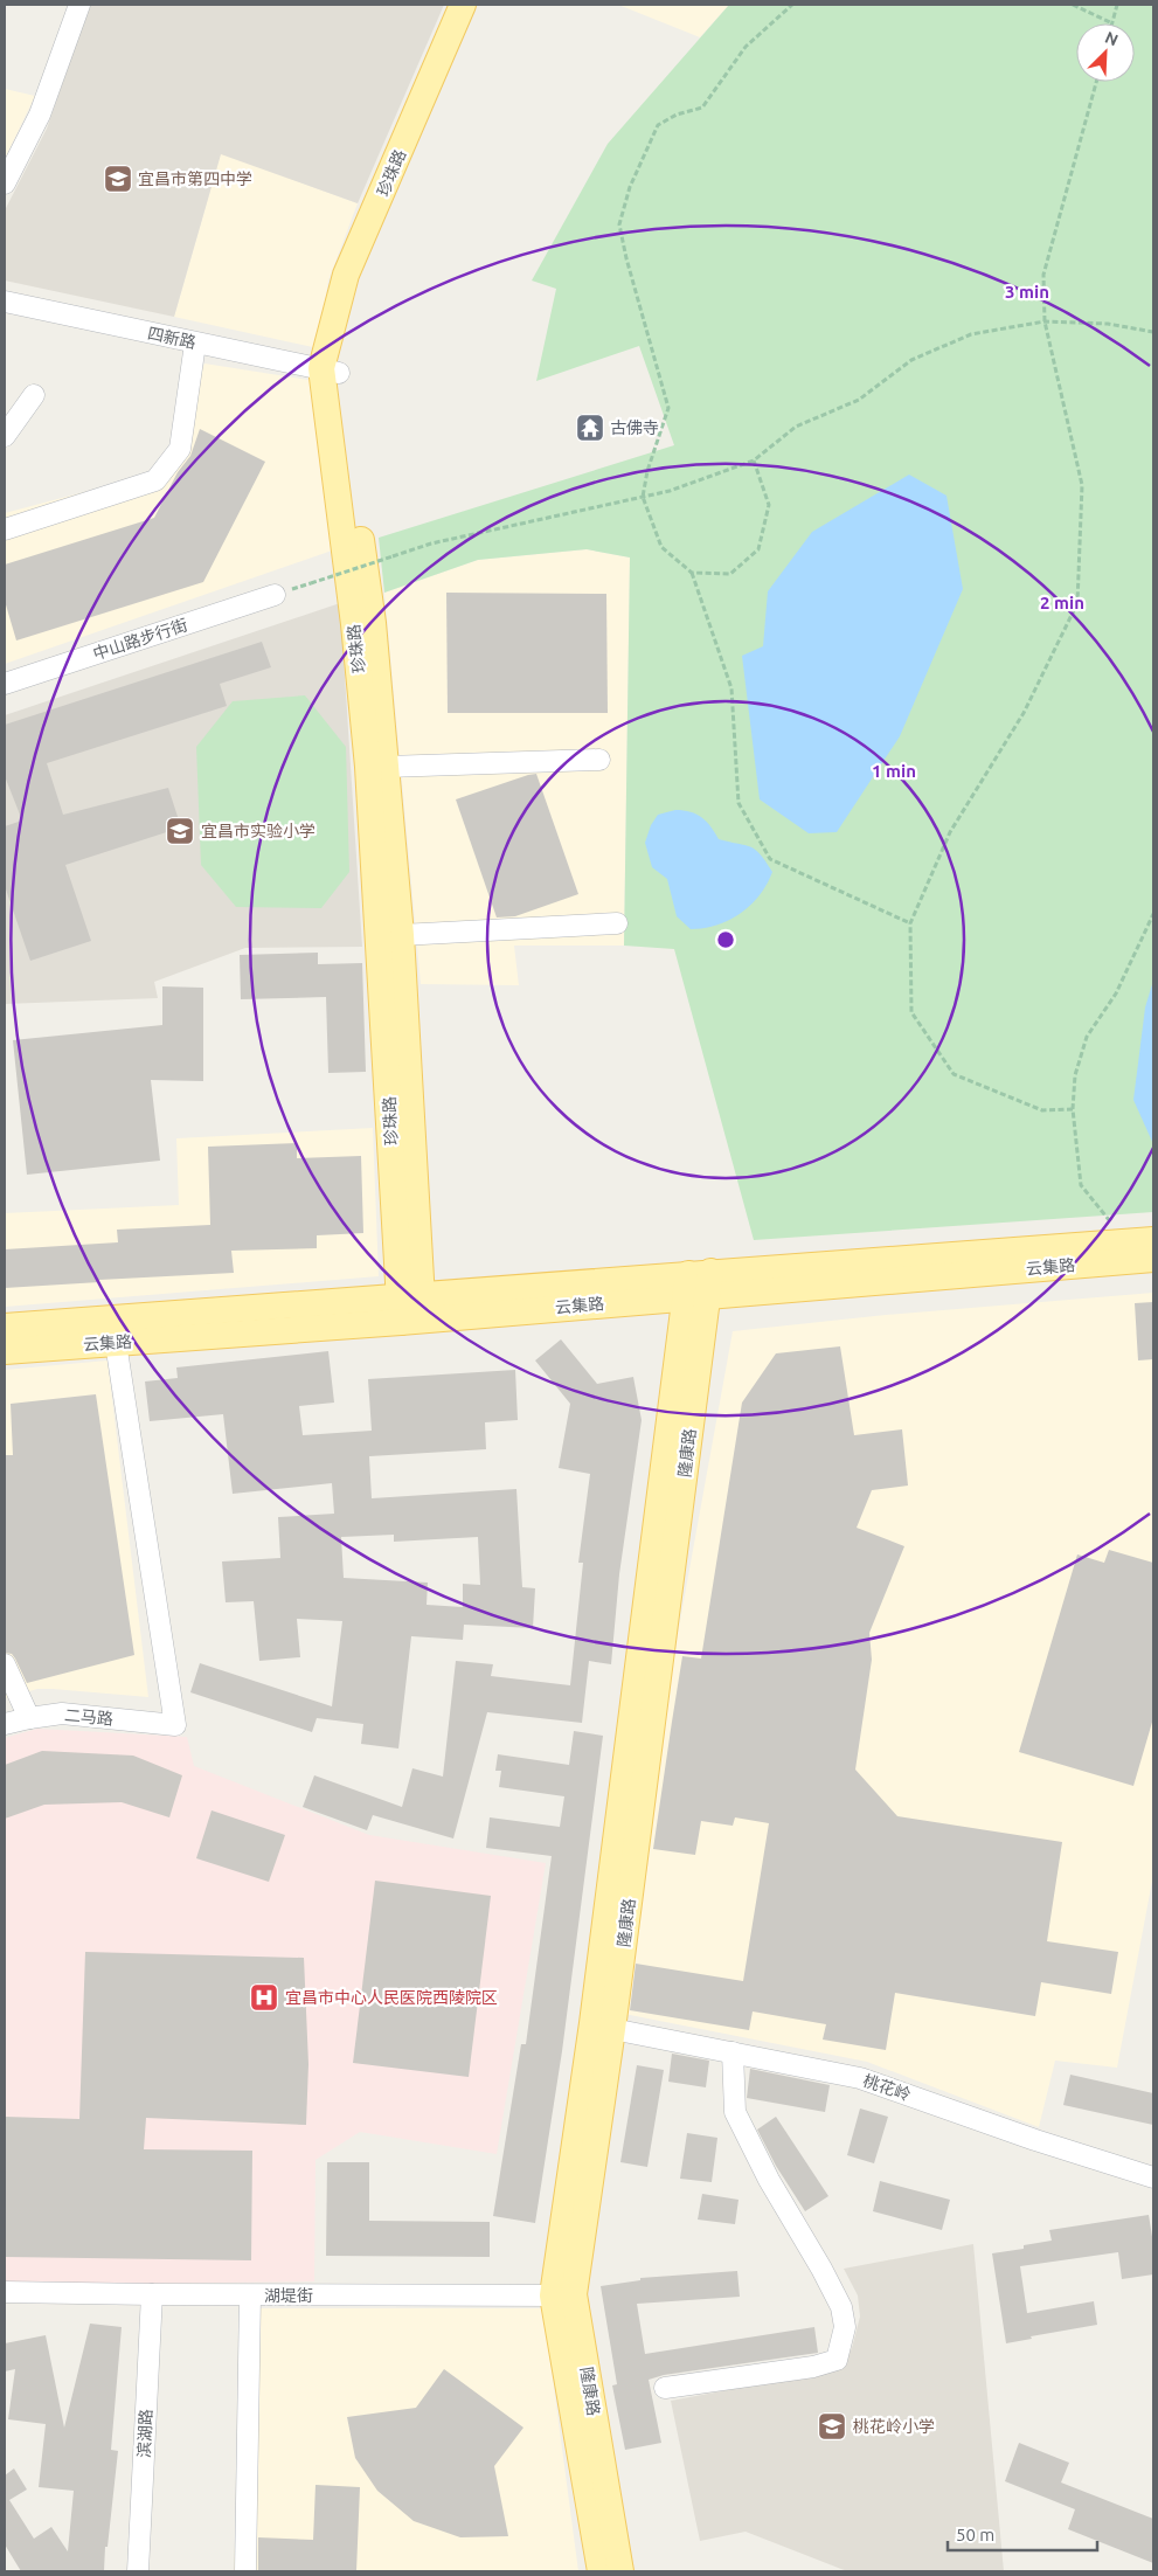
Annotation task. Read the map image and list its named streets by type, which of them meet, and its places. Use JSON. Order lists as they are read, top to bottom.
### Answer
{
  "streets": {
    "main road": ["珍珠路", "云集路", "隆康路"],
    "street": [
      "四新路",
      "中山路步行街",
      "二马路",
      "桃花岭",
      "湖堤街",
      "滨湖路"
    ]
  },
  "crossings": [
    ["珍珠路", "四新路"],
    ["珍珠路", "云集路"],
    ["云集路", "隆康路"],
    ["云集路", "二马路"],
    ["隆康路", "桃花岭"],
    ["隆康路", "湖堤街"],
    ["湖堤街", "滨湖路"]
  ],
  "places": {
    "school or university": ["宜昌市第四中学", "宜昌市实验小学", "桃花岭小学"],
    "temple": ["古佛寺"],
    "hospital": ["宜昌市中心人民医院西陵院区"]
  },
  "scale_bar": "50 m",
  "north": "top right",
  "rings": ["3 min", "2 min", "1 min"]
}
